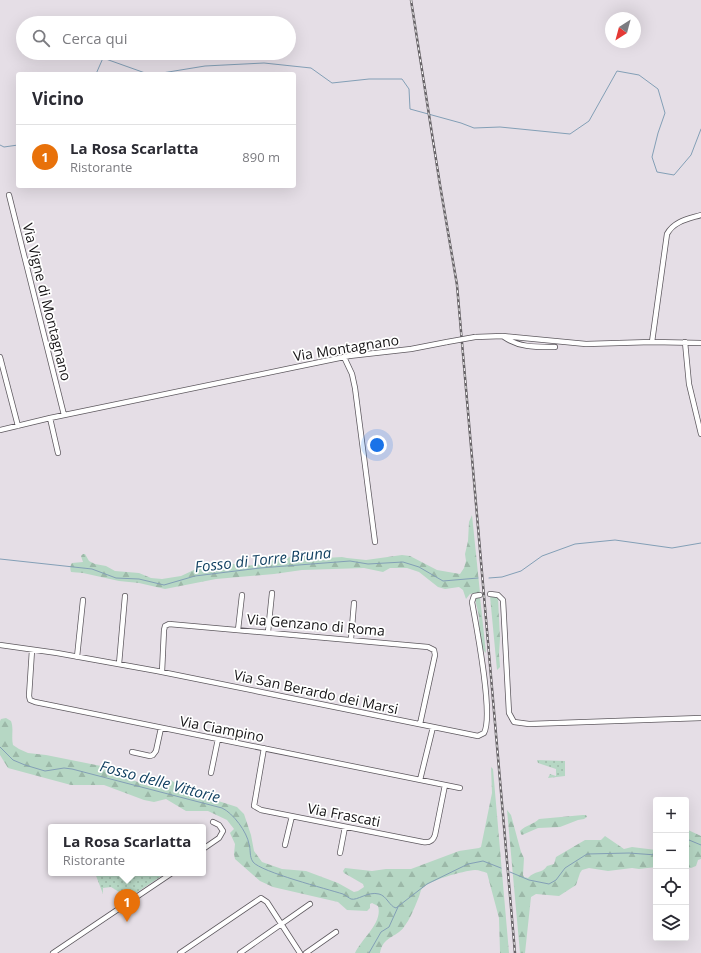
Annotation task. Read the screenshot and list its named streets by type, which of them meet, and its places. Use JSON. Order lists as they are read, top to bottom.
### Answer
{
  "streets": {
    "street": [
      "Via Vigne di Montagnano",
      "Via Montagnano",
      "Via Genzano di Roma",
      "Via San Berardo dei Marsi",
      "Via Ciampino",
      "Via Frascati"
    ]
  },
  "crossings": [
    ["Via Vigne di Montagnano", "Via Montagnano"],
    ["Via Genzano di Roma", "Via San Berardo dei Marsi"],
    ["Via San Berardo dei Marsi", "Via Ciampino"],
    ["Via Ciampino", "Via Frascati"]
  ],
  "water": ["Fosso di Torre Bruna", "Fosso delle Vittorie"],
  "north": "bottom left",
  "page": {
    "search": "Cerca qui",
    "heading": "Vicino",
    "list": [
      {
        "mark": "1",
        "name": "La Rosa Scarlatta",
        "note": "Ristorante",
        "value": "890 m"
      }
    ],
    "map_buttons": ["+", "−"],
    "popup": ["La Rosa Scarlatta", "Ristorante"],
    "pins": "1"
  }
}
